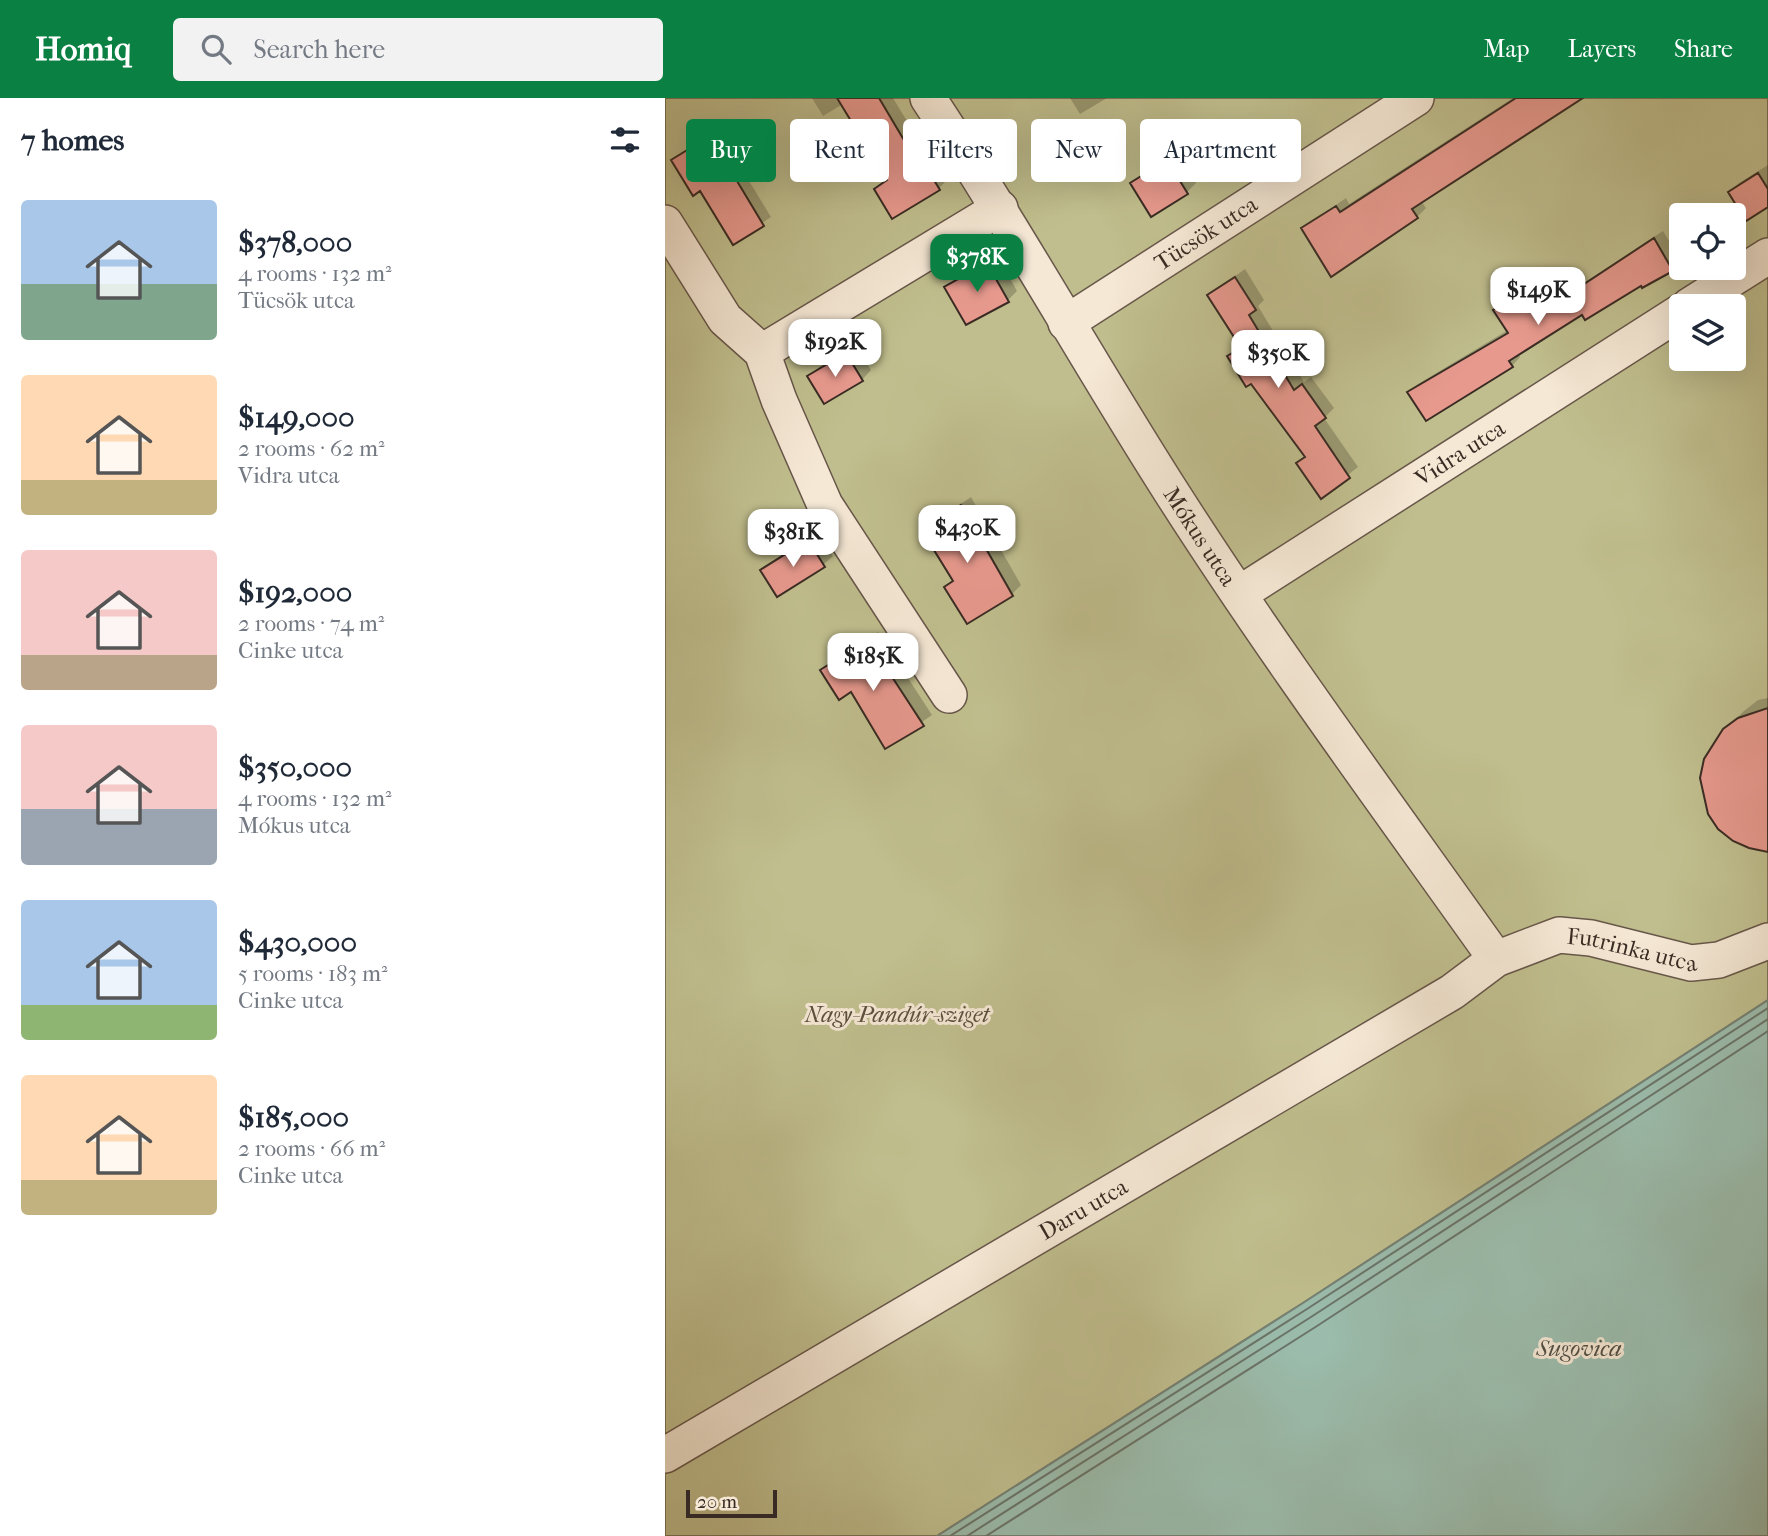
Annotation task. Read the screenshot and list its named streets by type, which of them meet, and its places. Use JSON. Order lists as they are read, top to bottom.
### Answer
{
  "streets": {
    "street": [
      "Tücsök utca",
      "Vidra utca",
      "Mókus utca",
      "Futrinka utca",
      "Daru utca"
    ]
  },
  "crossings": [
    ["Tücsök utca", "Mókus utca"],
    ["Vidra utca", "Mókus utca"],
    ["Mókus utca", "Futrinka utca"],
    ["Mókus utca", "Daru utca"],
    ["Futrinka utca", "Daru utca"]
  ],
  "water": ["Sugovica"],
  "parks": ["Nagy-Pandúr-sziget"],
  "scale_bar": "20 m",
  "page": {
    "header": "Homiq",
    "search": "Search here",
    "nav": ["Map", "Layers", "Share"],
    "heading": "7 homes",
    "chip": [
      "Buy",
      "Rent",
      "Filters",
      "New",
      "Apartment"
    ],
    "list": [
      {
        "name": "$378,000",
        "note": "4 rooms · 132 m² · Tücsök utca"
      },
      {
        "name": "$149,000",
        "note": "2 rooms · 62 m² · Vidra utca"
      },
      {
        "name": "$192,000",
        "note": "2 rooms · 74 m² · Cinke utca"
      },
      {
        "name": "$350,000",
        "note": "4 rooms · 132 m² · Mókus utca"
      },
      {
        "name": "$430,000",
        "note": "5 rooms · 183 m² · Cinke utca"
      },
      {
        "name": "$185,000",
        "note": "2 rooms · 66 m² · Cinke utca"
      }
    ],
    "price": [
      "$378K",
      "$149K",
      "$192K",
      "$350K",
      "$430K",
      "$381K",
      "$185K"
    ],
    "scale": "20 m"
  }
}
